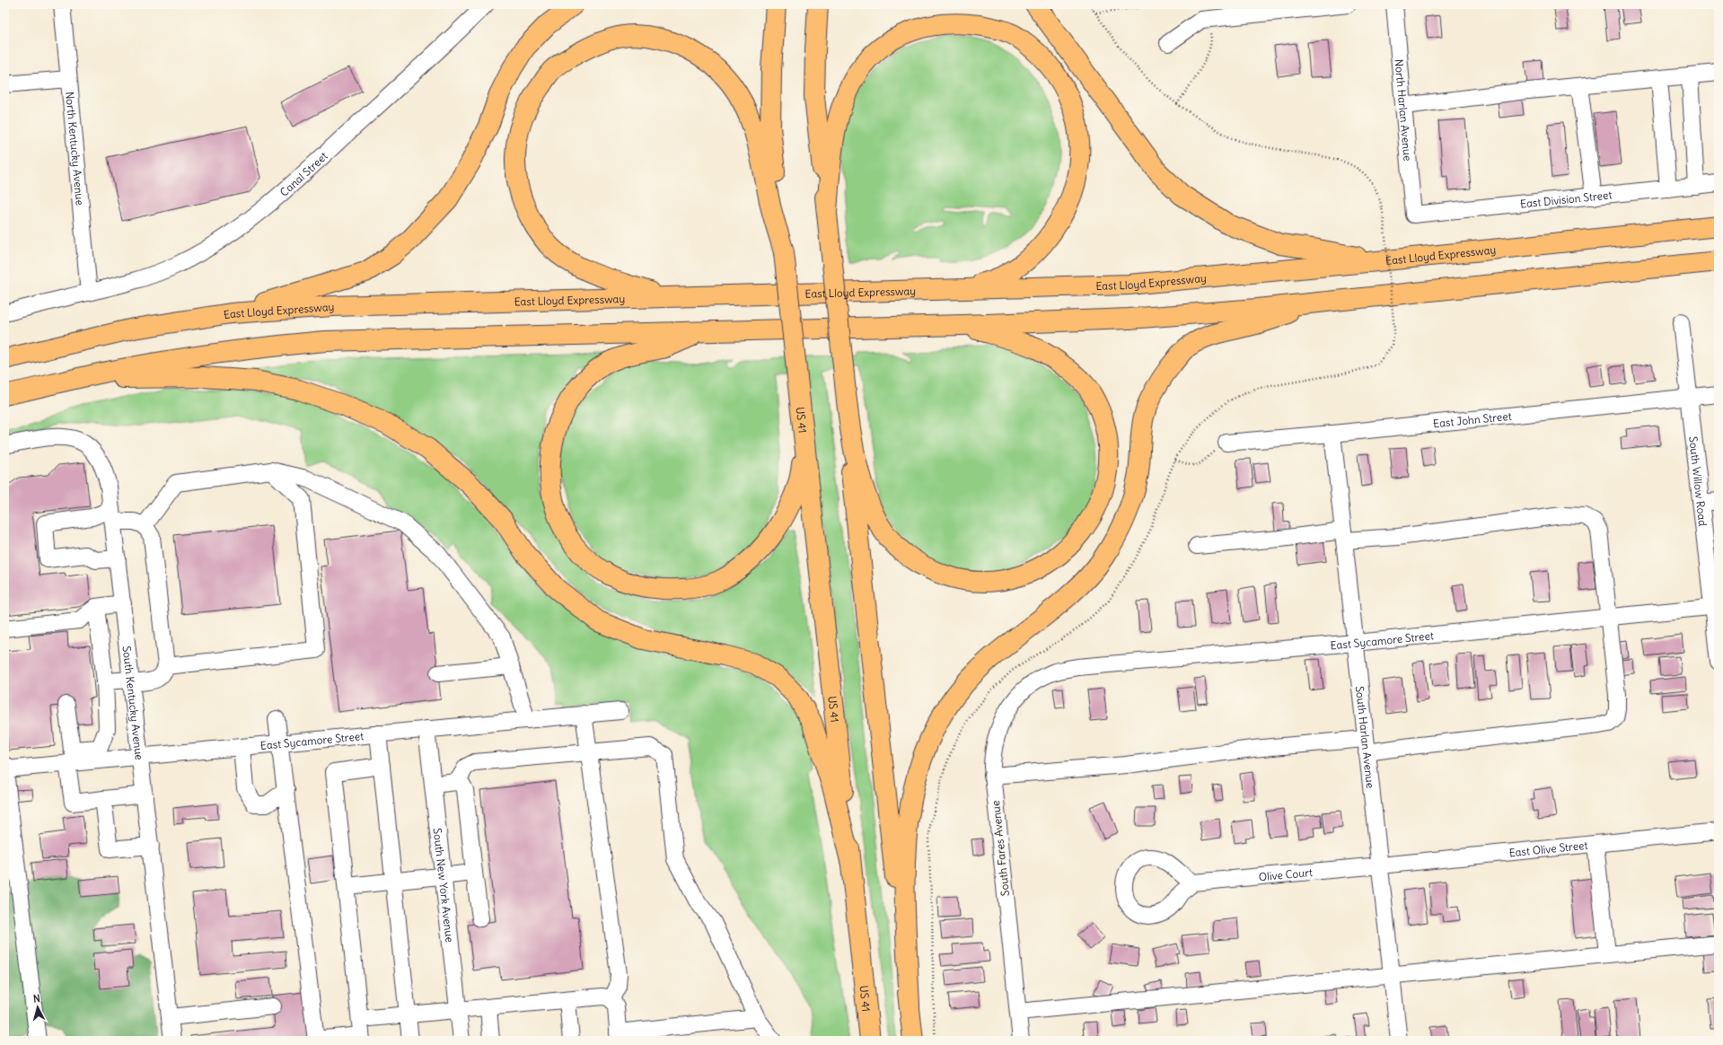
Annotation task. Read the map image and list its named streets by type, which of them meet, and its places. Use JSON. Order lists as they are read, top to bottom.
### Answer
{
  "streets": {
    "highway": ["East Lloyd Expressway", "US 41"],
    "street": [
      "North Harlan Avenue",
      "North Kentucky Avenue",
      "Canal Street",
      "East Division Street",
      "East John Street",
      "South Willow Road",
      "East Sycamore Street",
      "South Kentucky Avenue",
      "South Harlan Avenue",
      "South Fares Avenue",
      "East Olive Street",
      "Olive Court",
      "South New York Avenue"
    ]
  },
  "crossings": [
    ["North Harlan Avenue", "East Division Street"],
    ["North Kentucky Avenue", "Canal Street"],
    ["East John Street", "South Willow Road"],
    ["East John Street", "South Harlan Avenue"],
    ["South Willow Road", "East Sycamore Street"],
    ["East Sycamore Street", "South Kentucky Avenue"],
    ["East Sycamore Street", "South Harlan Avenue"],
    ["East Sycamore Street", "South Fares Avenue"],
    ["East Sycamore Street", "South New York Avenue"],
    ["South Harlan Avenue", "East Olive Street"],
    ["South Harlan Avenue", "Olive Court"],
    ["East Olive Street", "Olive Court"]
  ],
  "north": "top"
}
